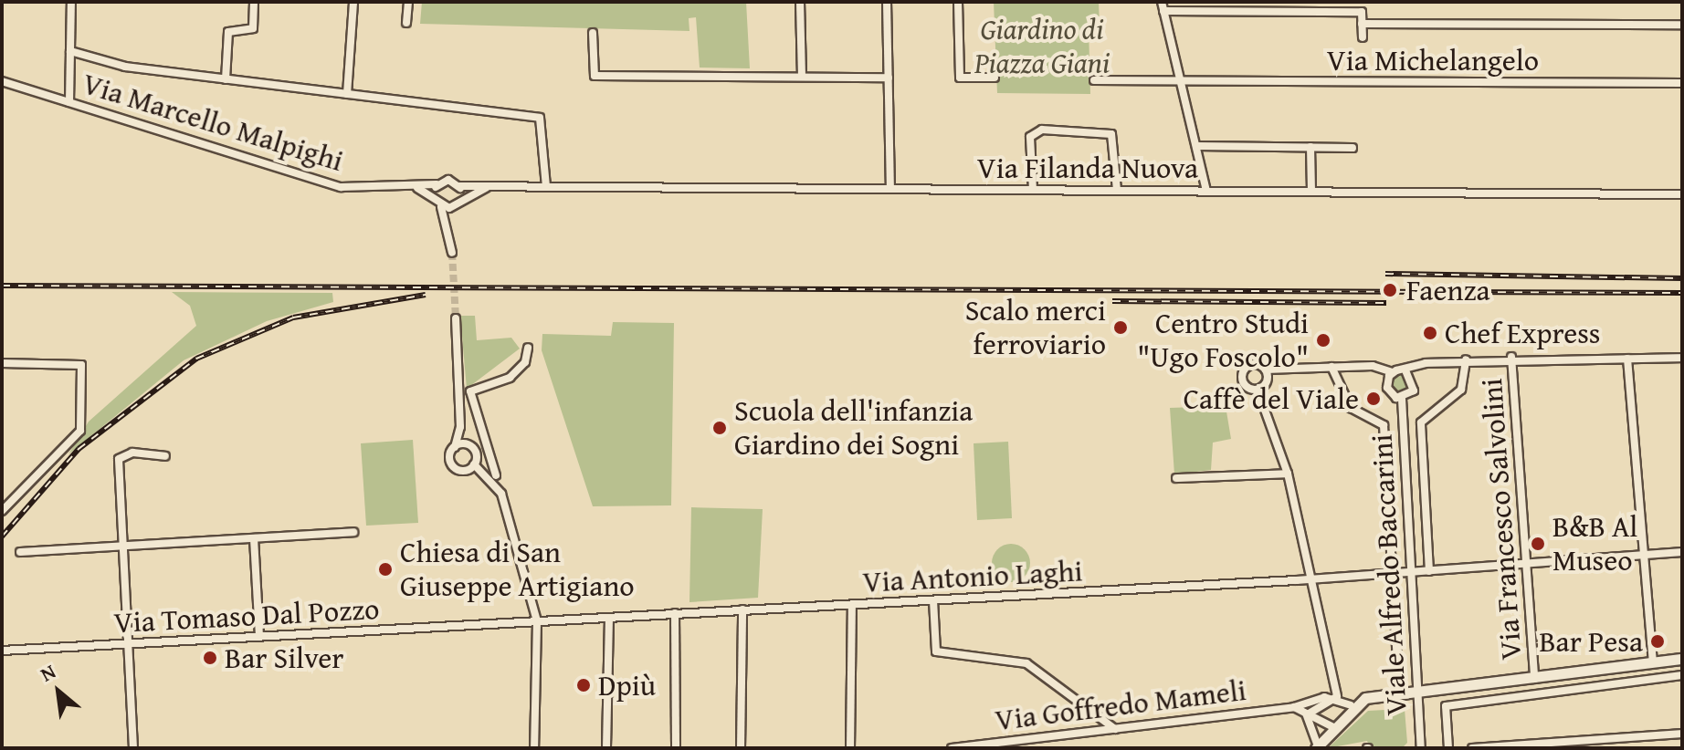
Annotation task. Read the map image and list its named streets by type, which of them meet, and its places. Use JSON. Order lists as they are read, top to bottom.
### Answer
{
  "streets": {
    "street": [
      "Via Michelangelo",
      "Via Marcello Malpighi",
      "Via Filanda Nuova",
      "Via Francesco Salvolini",
      "Viale Alfredo Baccarini",
      "Via Antonio Laghi",
      "Via Tomaso Dal Pozzo",
      "Via Goffredo Mameli"
    ]
  },
  "crossings": [
    ["Via Marcello Malpighi", "Via Filanda Nuova"],
    ["Via Francesco Salvolini", "Via Antonio Laghi"],
    ["Viale Alfredo Baccarini", "Via Antonio Laghi"],
    ["Via Antonio Laghi", "Via Tomaso Dal Pozzo"]
  ],
  "parks": ["Giardino di Piazza Giani"],
  "places": [
    "Faenza",
    "Scalo merci ferroviario",
    "Chef Express",
    "Centro Studi \"Ugo Foscolo\"",
    "Caffè del Viale",
    "Scuola dell'infanzia Giardino dei Sogni",
    "B&B Al Museo",
    "Chiesa di San Giuseppe Artigiano",
    "Bar Pesa",
    "Bar Silver",
    "Dpiù"
  ],
  "north": "top left"
}
